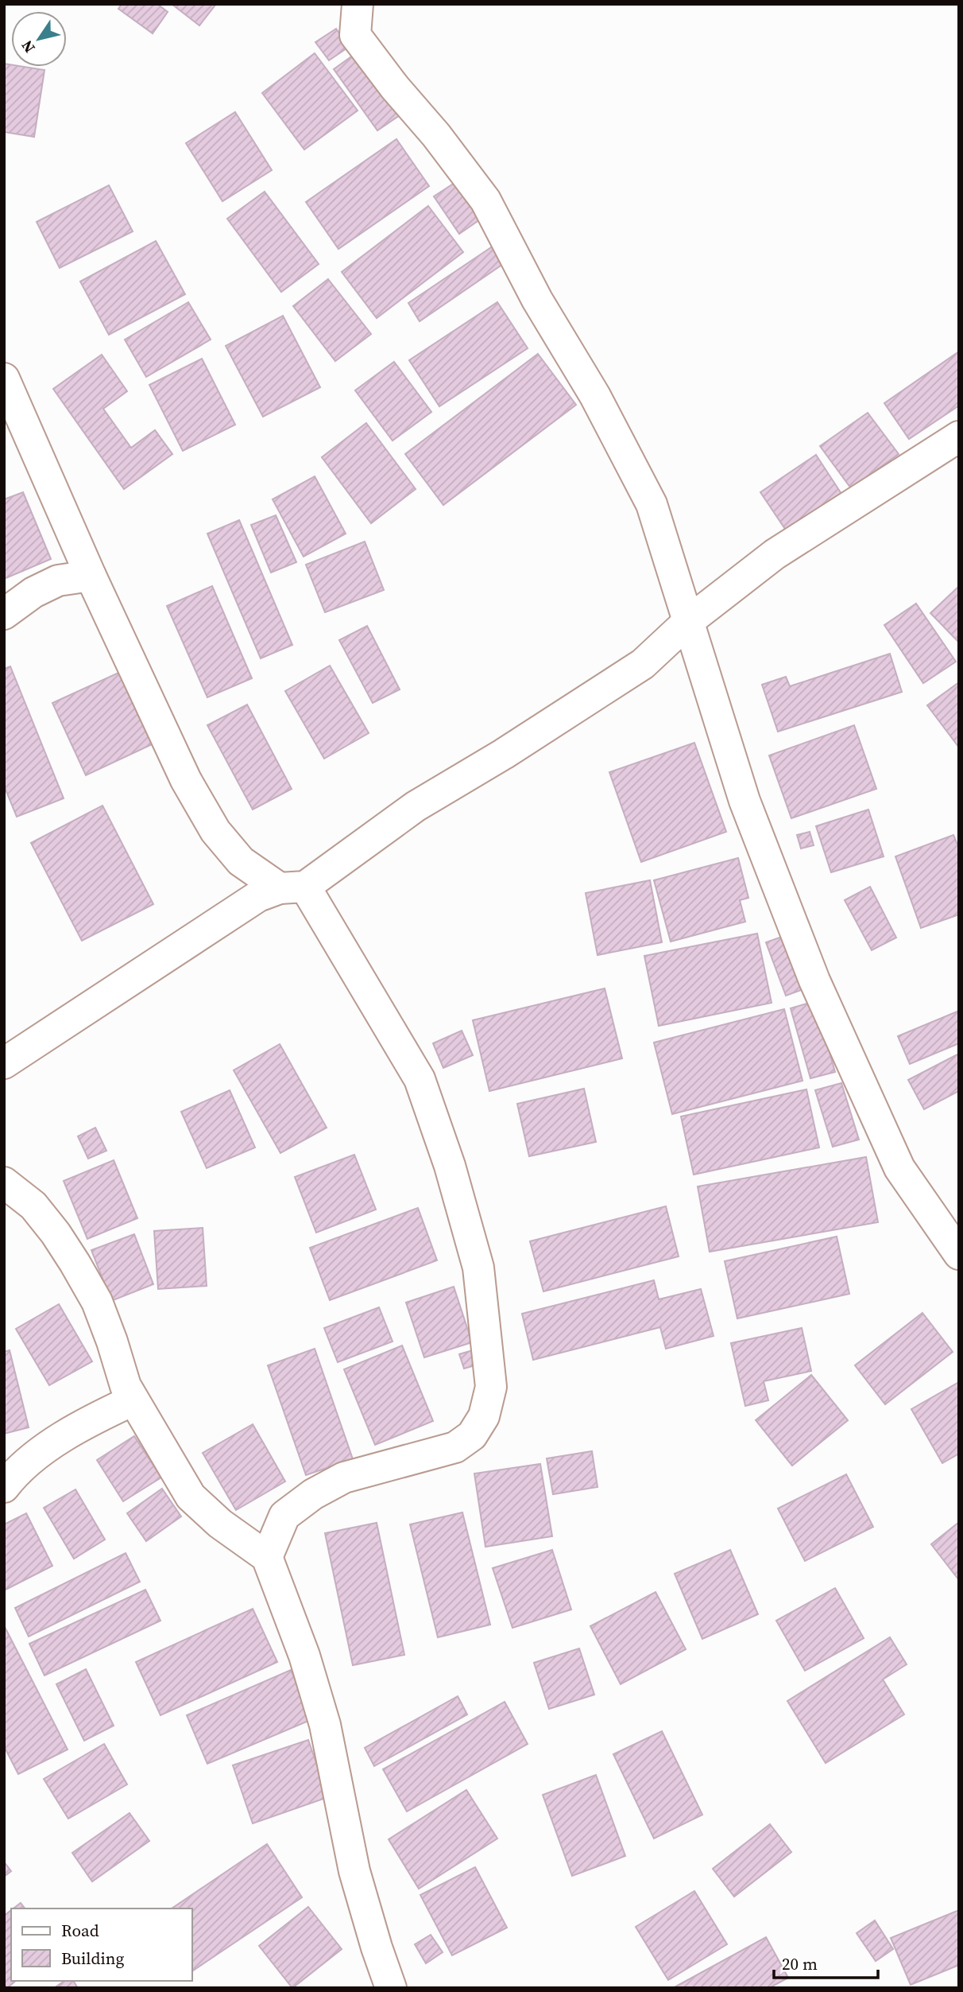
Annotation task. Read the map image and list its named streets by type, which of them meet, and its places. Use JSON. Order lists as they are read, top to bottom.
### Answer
{
  "legend": ["Road", "Building"],
  "scale_bar": "20 m",
  "north": "bottom left"
}
